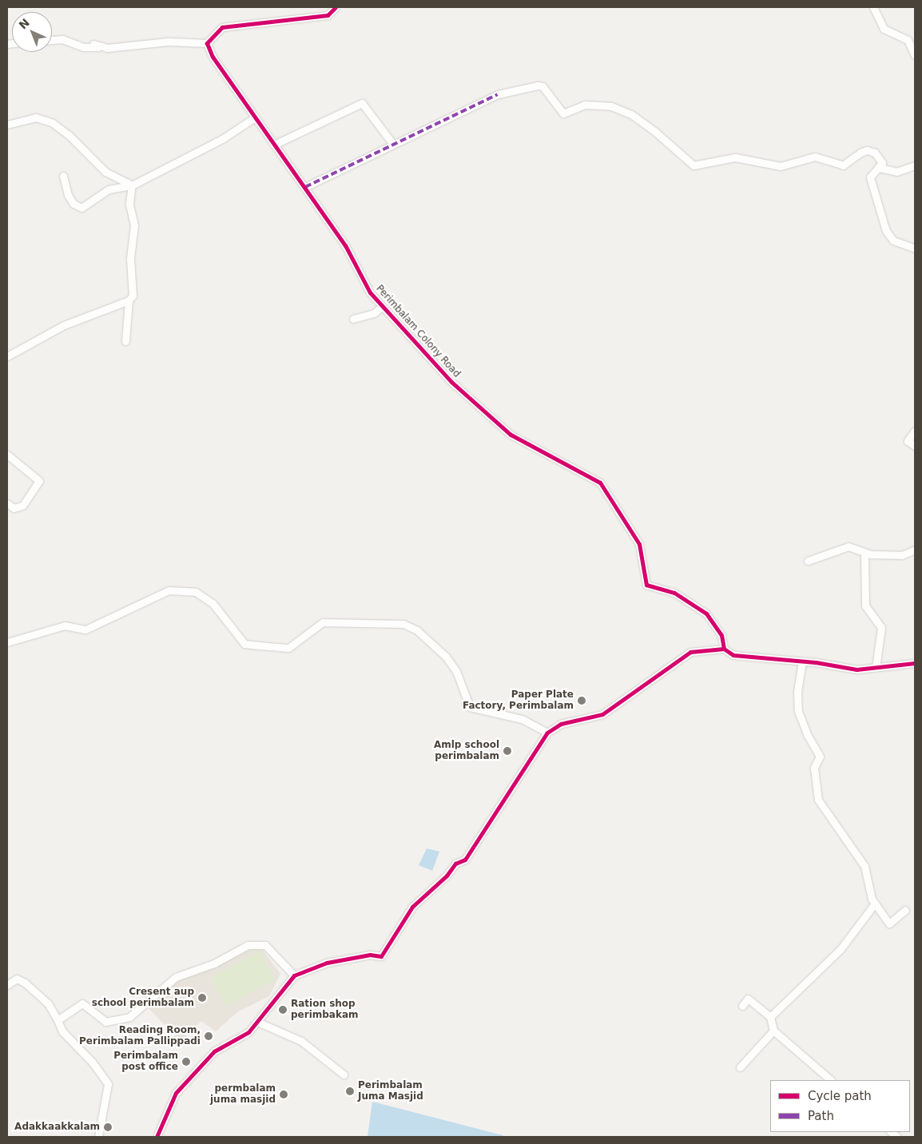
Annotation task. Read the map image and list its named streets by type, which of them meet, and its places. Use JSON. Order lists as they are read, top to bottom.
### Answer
{
  "streets": {
    "street": ["Perimbalam Colony Road"]
  },
  "places": [
    "Paper Plate Factory, Perimbalam",
    "Amlp school perimbalam",
    "Cresent aup school perimbalam",
    "Ration shop perimbakam",
    "Reading Room, Perimbalam Pallippadi",
    "Perimbalam post office",
    "Perimbalam Juma Masjid",
    "permbalam juma masjid",
    "Adakkaakkalam"
  ],
  "legend": ["Cycle path", "Path"],
  "north": "top left"
}
